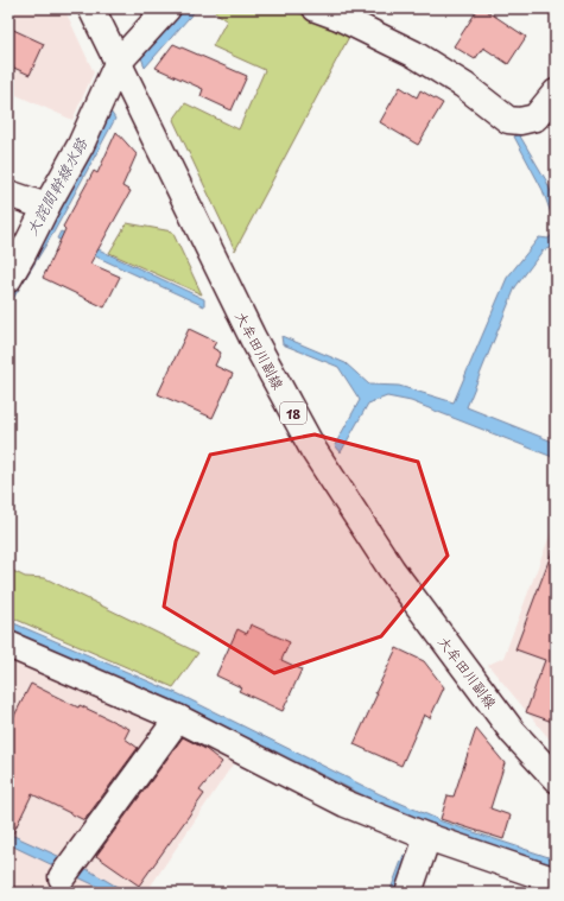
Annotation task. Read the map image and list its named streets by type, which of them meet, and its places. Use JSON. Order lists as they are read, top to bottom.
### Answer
{
  "streets": {
    "street": ["大牟田川副線", "18"]
  },
  "water": ["大詫間幹線水路"]
}
